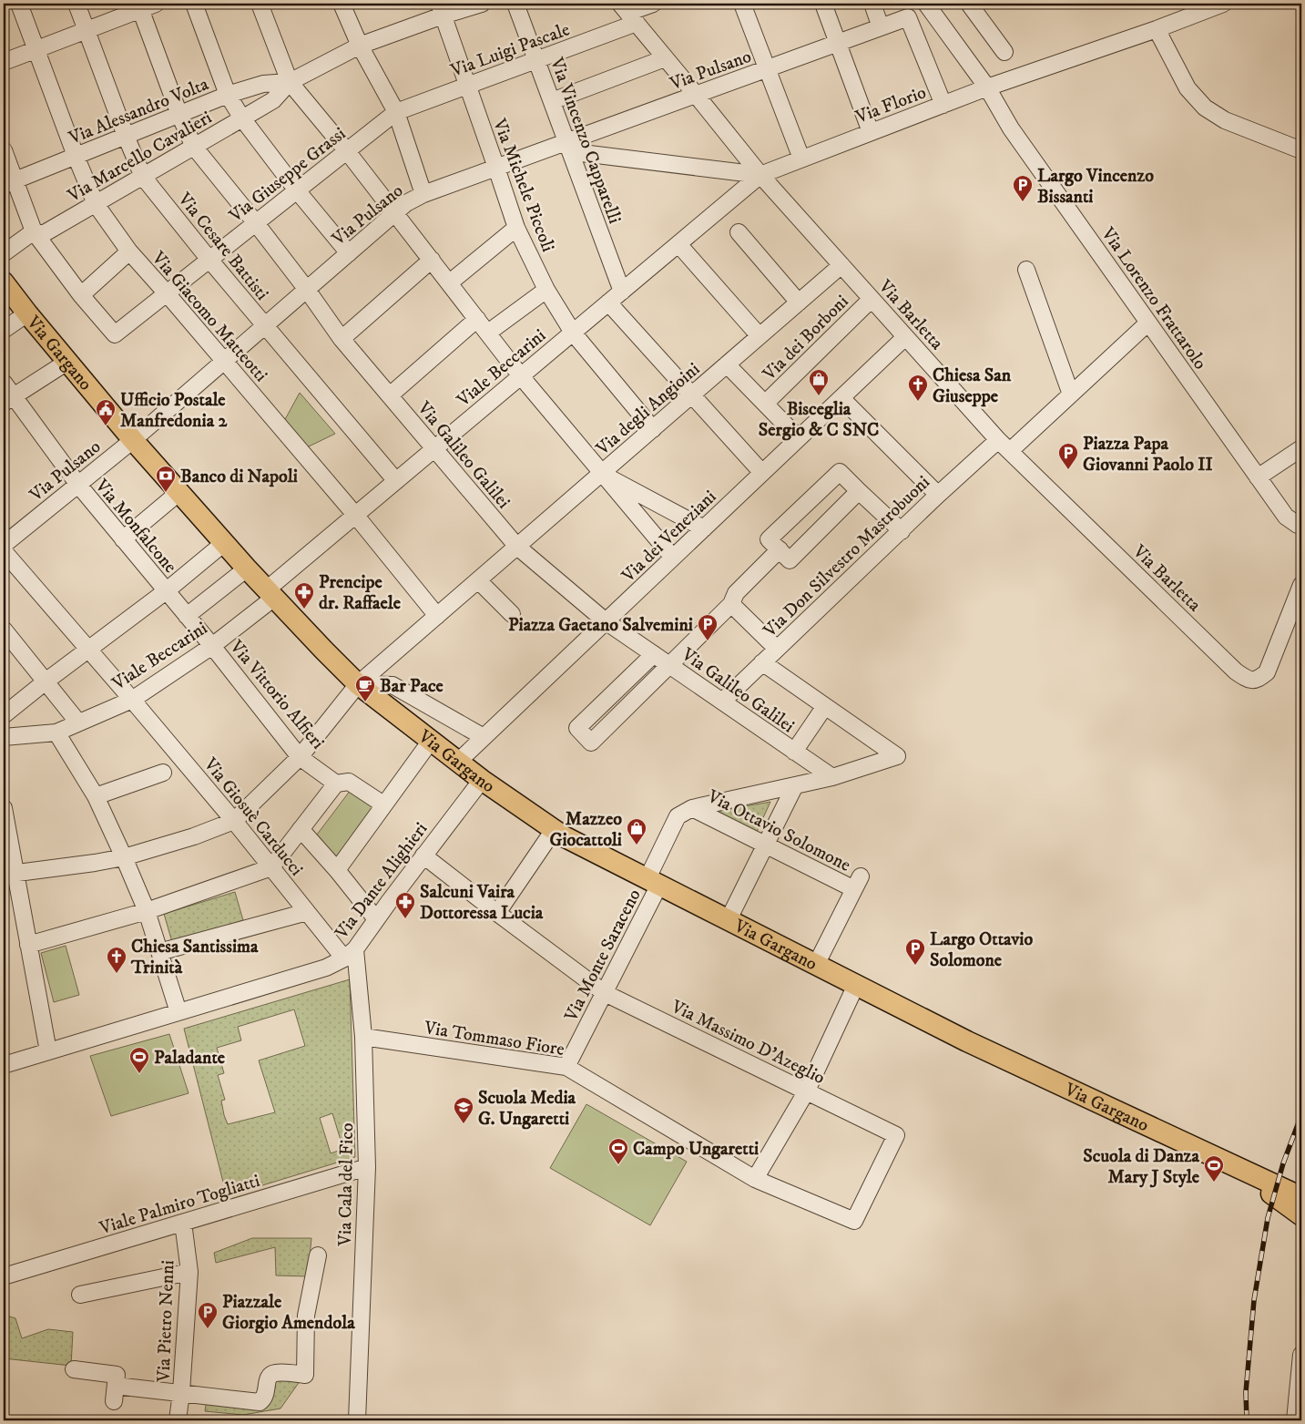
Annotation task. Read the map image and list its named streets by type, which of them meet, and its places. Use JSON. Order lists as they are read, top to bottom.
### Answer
{
  "streets": {
    "main road": ["Via Gargano"],
    "street": [
      "Via Luigi Pascale",
      "Via Pulsano",
      "Via Florio",
      "Via Alessandro Volta",
      "Via Vincenzo Capparelli",
      "Via Marcello Cavalieri",
      "Via Giuseppe Grassi",
      "Via Michele Piccoli",
      "Via Cesare Battisti",
      "Via Lorenzo Frattarolo",
      "Via Barletta",
      "Via Giacomo Matteotti",
      "Via dei Borboni",
      "Viale Beccarini",
      "Via degli Angioini",
      "Via Galileo Galilei",
      "Via Monfalcone",
      "Via dei Veneziani",
      "Via Don Silvestro Mastrobuoni",
      "Via Vittorio Alfieri",
      "Via Giosuè Carducci",
      "Via Ottavio Solomone",
      "Via Dante Alighieri",
      "Via Monte Saraceno",
      "Via Tommaso Fiore",
      "Via Massimo D'Azeglio",
      "Via Cala del Fico",
      "Viale Palmiro Togliatti",
      "Via Pietro Nenni"
    ]
  },
  "crossings": [
    ["Via Luigi Pascale", "Via Vincenzo Capparelli"],
    ["Via Luigi Pascale", "Via Giuseppe Grassi"],
    ["Via Luigi Pascale", "Via Michele Piccoli"],
    ["Via Luigi Pascale", "Via Barletta"],
    ["Via Pulsano", "Via Florio"],
    ["Via Pulsano", "Via Vincenzo Capparelli"],
    ["Via Pulsano", "Via Michele Piccoli"],
    ["Via Pulsano", "Via Cesare Battisti"],
    ["Via Pulsano", "Via Barletta"],
    ["Via Pulsano", "Via Giacomo Matteotti"],
    ["Via Pulsano", "Via Gargano"],
    ["Via Pulsano", "Via Galileo Galilei"],
    ["Via Pulsano", "Via Monfalcone"],
    ["Via Florio", "Via Vincenzo Capparelli"],
    ["Via Florio", "Via Lorenzo Frattarolo"],
    ["Via Florio", "Via Barletta"],
    ["Via Florio", "Viale Beccarini"],
    ["Via Alessandro Volta", "Via Marcello Cavalieri"],
    ["Via Alessandro Volta", "Via Cesare Battisti"],
    ["Via Alessandro Volta", "Via Giacomo Matteotti"],
    ["Via Alessandro Volta", "Via Galileo Galilei"],
    ["Via Vincenzo Capparelli", "Viale Beccarini"],
    ["Via Marcello Cavalieri", "Via Cesare Battisti"],
    ["Via Marcello Cavalieri", "Via Giacomo Matteotti"],
    ["Via Marcello Cavalieri", "Via Galileo Galilei"],
    ["Via Giuseppe Grassi", "Via Cesare Battisti"],
    ["Via Giuseppe Grassi", "Via Giacomo Matteotti"],
    ["Via Giuseppe Grassi", "Via Galileo Galilei"],
    ["Via Michele Piccoli", "Viale Beccarini"],
    ["Via Michele Piccoli", "Via degli Angioini"],
    ["Via Cesare Battisti", "Viale Beccarini"],
    ["Via Barletta", "Via dei Borboni"],
    ["Via Barletta", "Viale Beccarini"],
    ["Via Barletta", "Via degli Angioini"],
    ["Via Barletta", "Via dei Veneziani"],
    ["Via Barletta", "Via Don Silvestro Mastrobuoni"],
    ["Via Giacomo Matteotti", "Viale Beccarini"],
    ["Via Giacomo Matteotti", "Via degli Angioini"],
    ["Via Gargano", "Viale Beccarini"],
    ["Via Gargano", "Via degli Angioini"],
    ["Via Gargano", "Via dei Veneziani"],
    ["Via Gargano", "Via Ottavio Solomone"],
    ["Via Gargano", "Via Dante Alighieri"],
    ["Via Gargano", "Via Monte Saraceno"],
    ["Viale Beccarini", "Via Galileo Galilei"],
    ["Viale Beccarini", "Via Monfalcone"],
    ["Viale Beccarini", "Via Vittorio Alfieri"],
    ["Viale Beccarini", "Via Giosuè Carducci"],
    ["Via degli Angioini", "Via Galileo Galilei"],
    ["Via degli Angioini", "Via Vittorio Alfieri"],
    ["Via degli Angioini", "Via Giosuè Carducci"],
    ["Via Galileo Galilei", "Via dei Veneziani"],
    ["Via Galileo Galilei", "Via Don Silvestro Mastrobuoni"],
    ["Via Galileo Galilei", "Via Ottavio Solomone"],
    ["Via Monfalcone", "Via Vittorio Alfieri"],
    ["Via Giosuè Carducci", "Via Dante Alighieri"],
    ["Via Giosuè Carducci", "Via Cala del Fico"],
    ["Via Ottavio Solomone", "Via Monte Saraceno"],
    ["Via Dante Alighieri", "Via Massimo D'Azeglio"],
    ["Via Dante Alighieri", "Via Cala del Fico"],
    ["Via Monte Saraceno", "Via Tommaso Fiore"],
    ["Via Monte Saraceno", "Via Massimo D'Azeglio"],
    ["Via Tommaso Fiore", "Via Massimo D'Azeglio"],
    ["Via Tommaso Fiore", "Via Cala del Fico"],
    ["Via Cala del Fico", "Viale Palmiro Togliatti"],
    ["Viale Palmiro Togliatti", "Via Pietro Nenni"]
  ],
  "places": {
    "parking": [
      "Largo Vincenzo Bissanti",
      "Piazza Papa Giovanni Paolo II",
      "Piazza Gaetano Salvemini",
      "Largo Ottavio Solomone",
      "Piazzale Giorgio Amendola"
    ],
    "shop": ["Bisceglia Sergio & C SNC", "Mazzeo Giocattoli"],
    "church": ["Chiesa San Giuseppe", "Chiesa Santissima Trinità"],
    "public building": ["Ufficio Postale Manfredonia 2"],
    "bank": ["Banco di Napoli"],
    "pharmacy": ["Prencipe dr. Raffaele", "Salcuni Vaira Dottoressa Lucia"],
    "cafe": ["Bar Pace"],
    "sports": ["Paladante", "Campo Ungaretti", "Scuola di Danza Mary J Style"],
    "school or university": ["Scuola Media G. Ungaretti"]
  }
}
